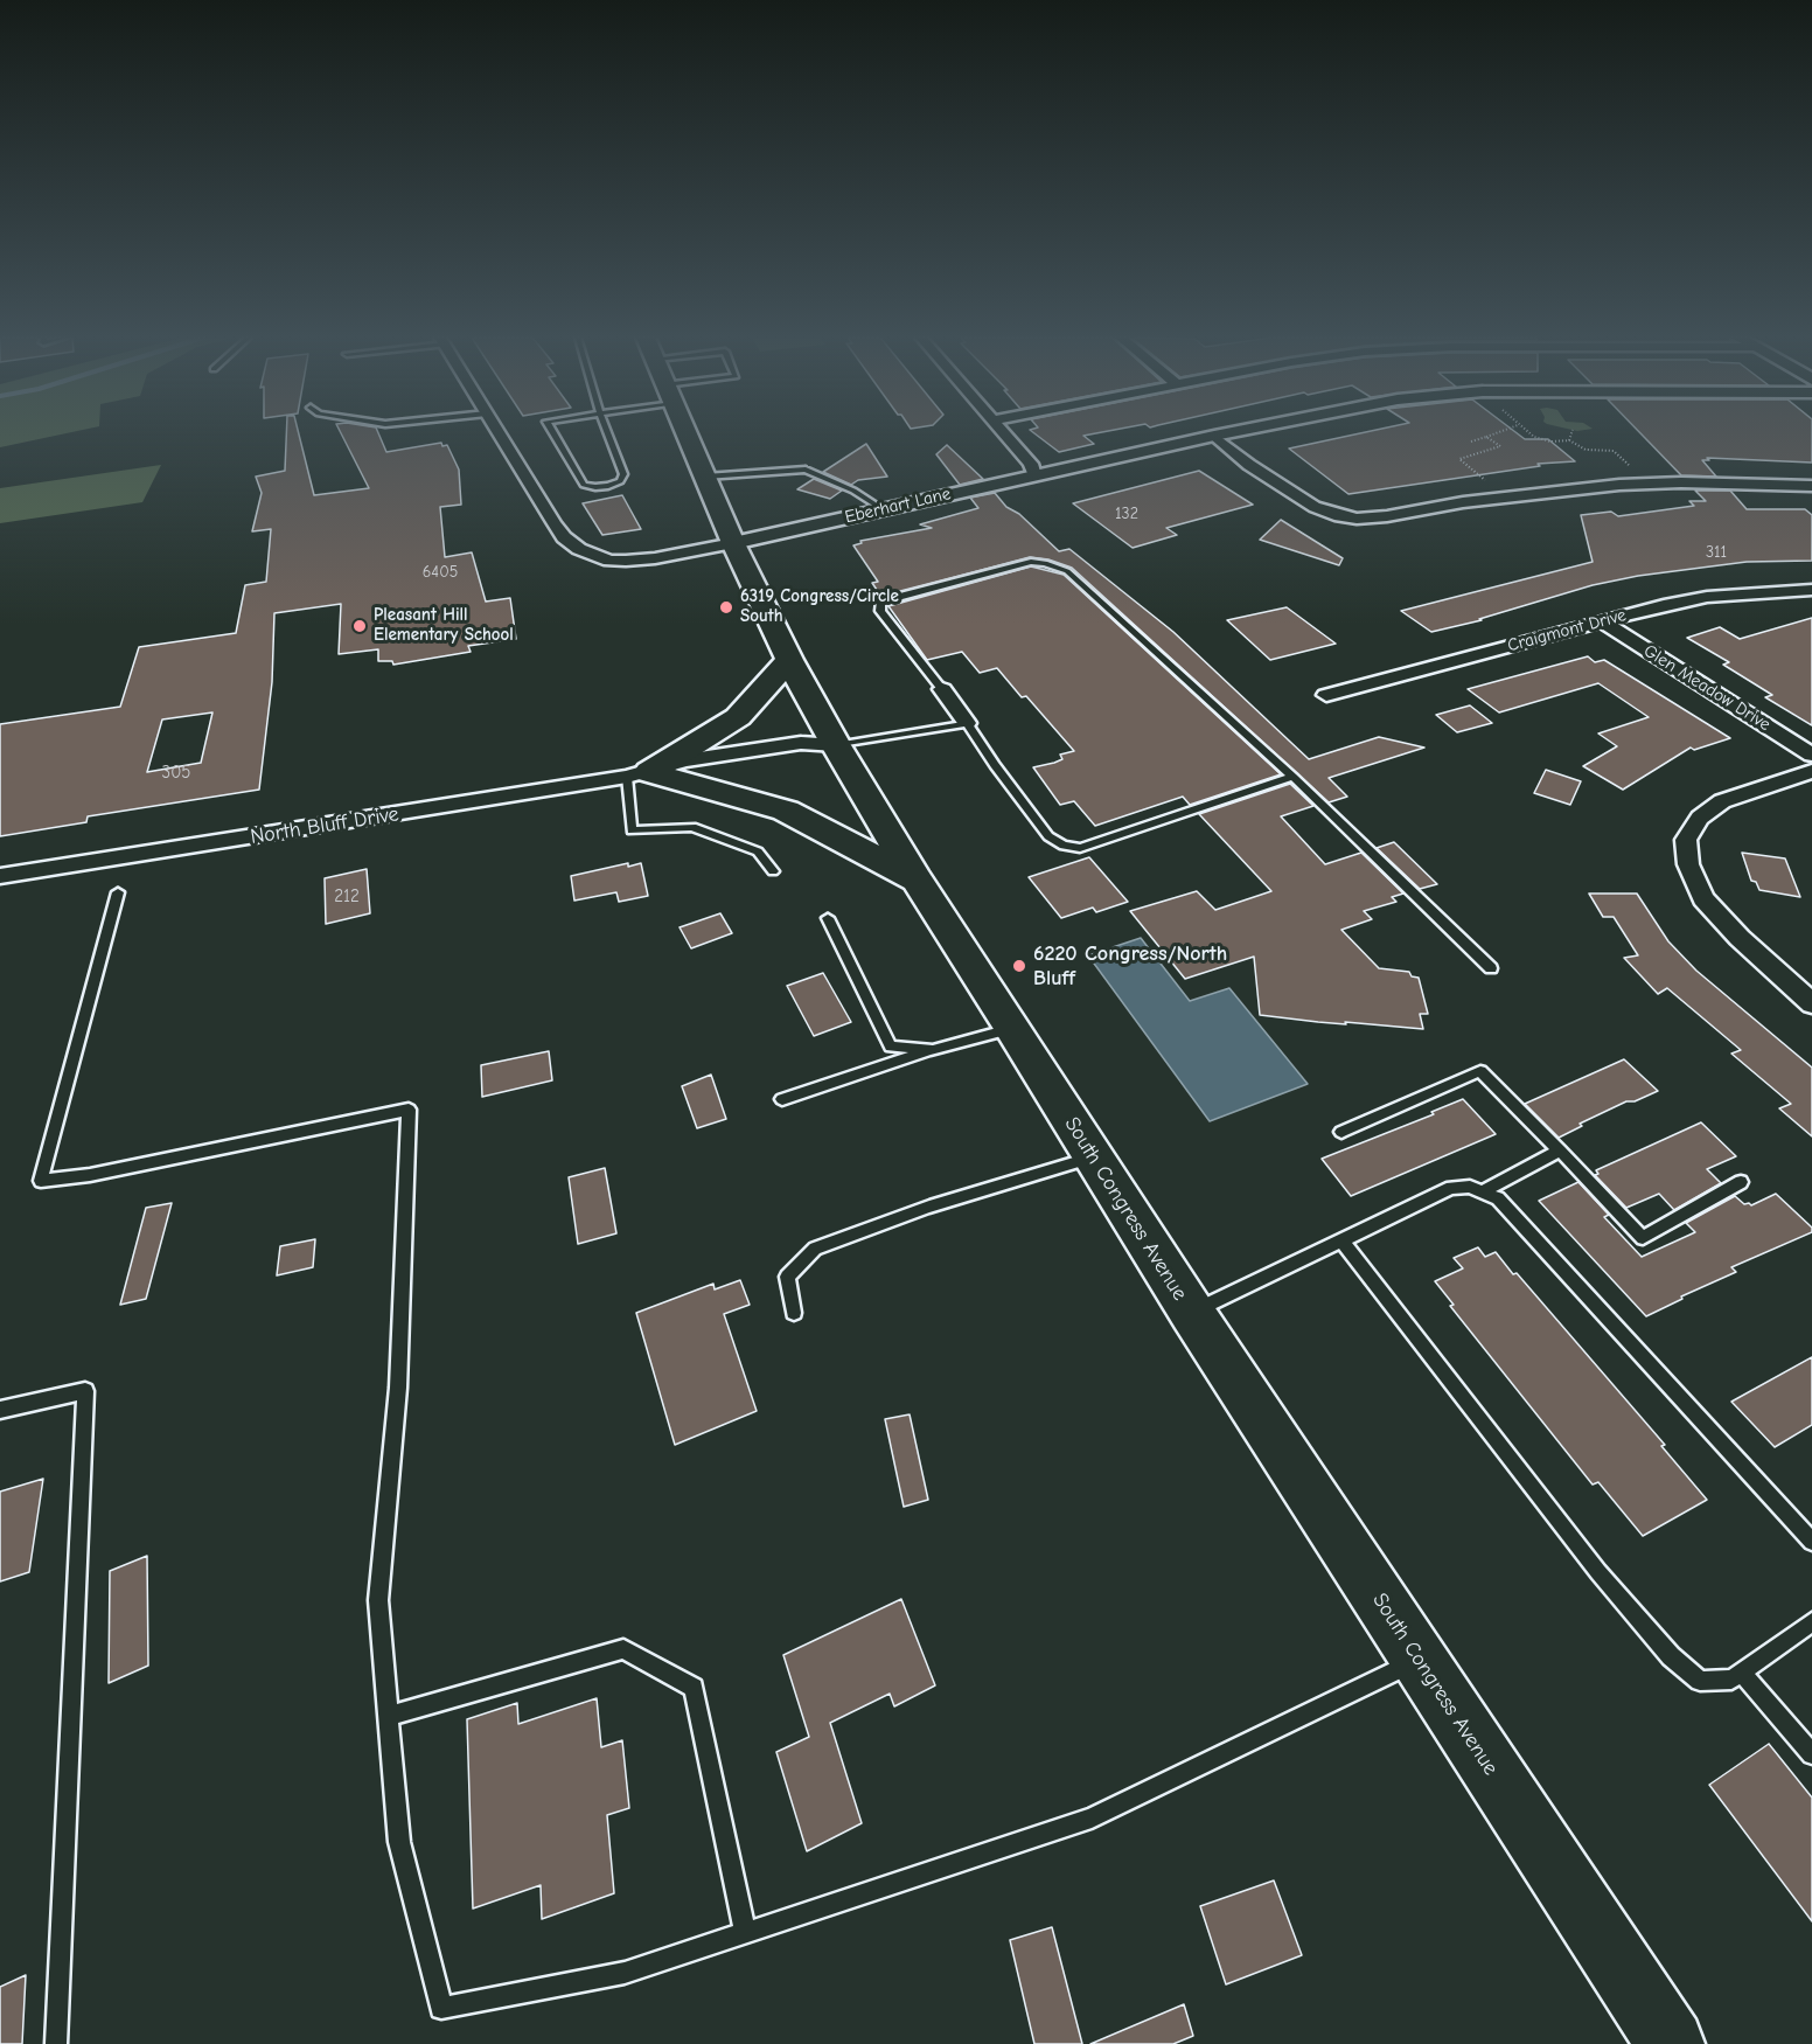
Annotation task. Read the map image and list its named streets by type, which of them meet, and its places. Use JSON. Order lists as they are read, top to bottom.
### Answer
{
  "streets": {
    "main road": ["South Congress Avenue"],
    "street": [
      "Eberhart Lane",
      "Craigmont Drive",
      "Glen Meadow Drive",
      "North Bluff Drive"
    ]
  },
  "crossings": [
    ["Eberhart Lane", "South Congress Avenue"],
    ["Craigmont Drive", "Glen Meadow Drive"],
    ["North Bluff Drive", "South Congress Avenue"]
  ],
  "places": ["6319 Congress/Circle South", "Pleasant Hill Elementary School", "6220 Congress/North Bluff"],
  "house_numbers": [
    "132",
    "311",
    "6405",
    "305",
    "212"
  ]
}
